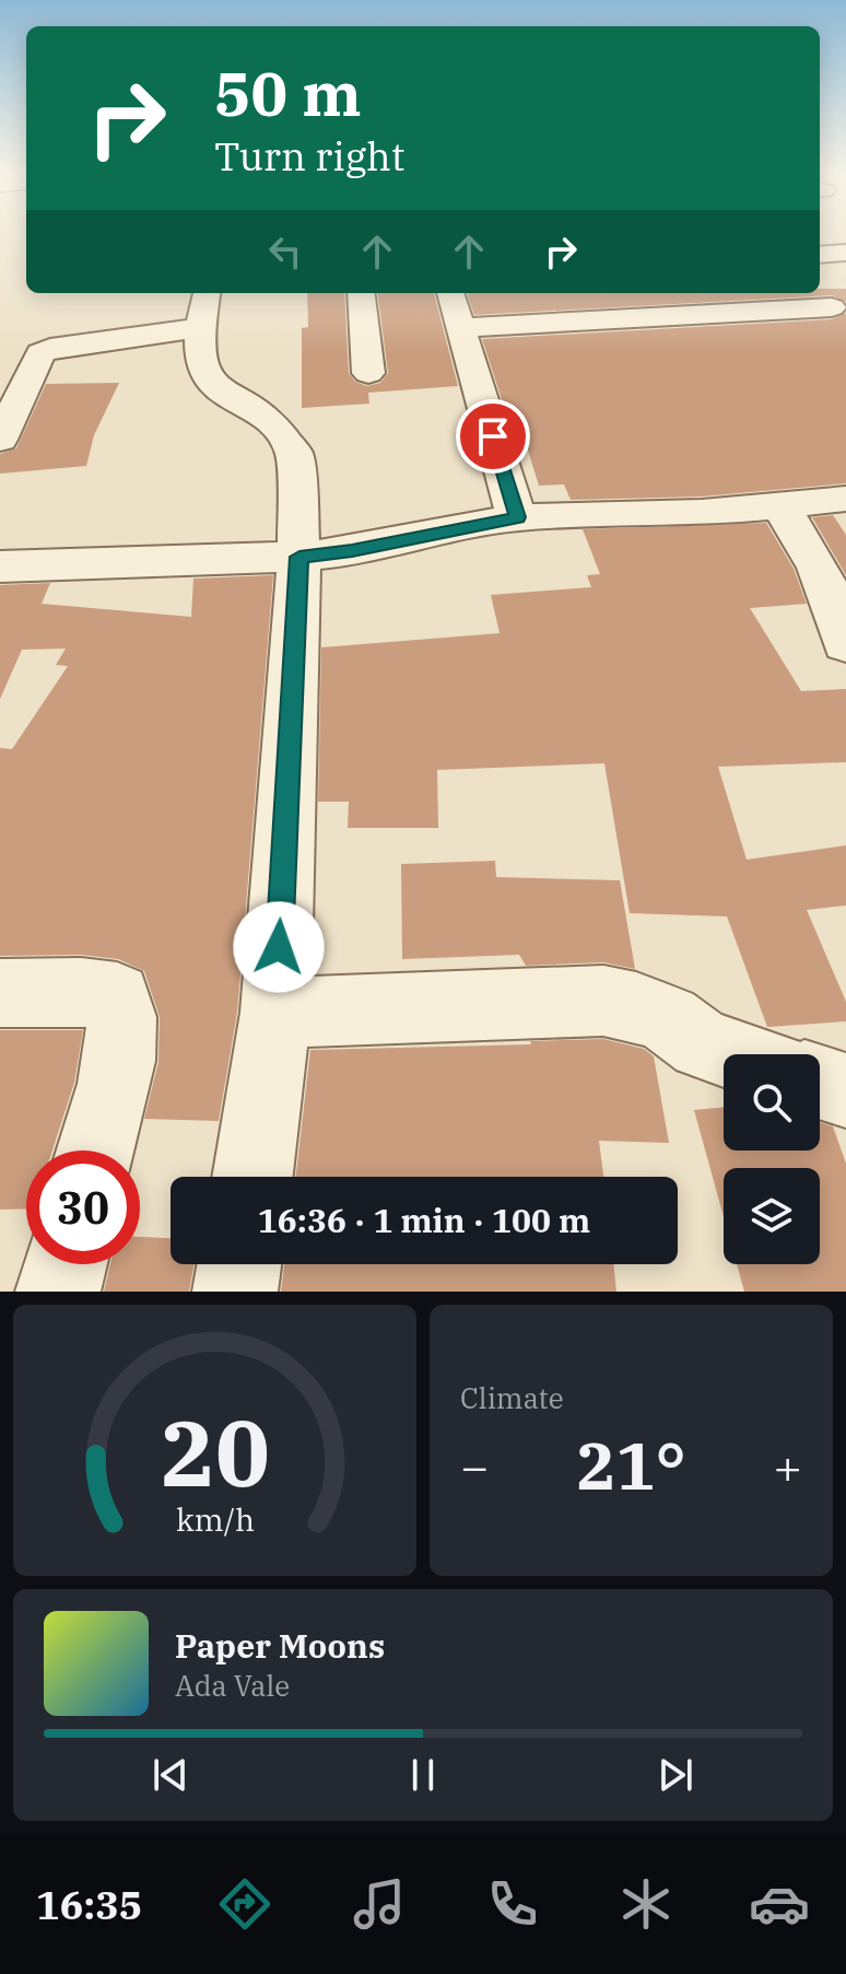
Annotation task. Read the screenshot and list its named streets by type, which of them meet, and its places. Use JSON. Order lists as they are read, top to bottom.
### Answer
{
  "page": {
    "turn": ["50 m", "Turn right"],
    "limit": "30",
    "trip": "16:36 · 1 min · 100 m",
    "tile": "Climate",
    "heat": ["−", "21°", "+"],
    "song": ["Paper Moons", "Ada Vale"],
    "tabs": "16:35",
    "gauge": ["20", "km/h"]
  }
}
